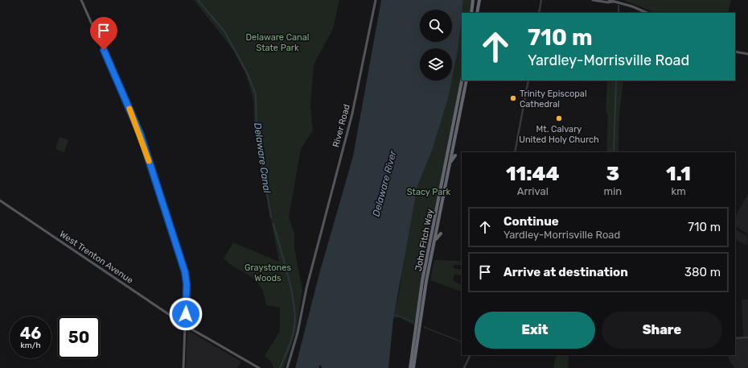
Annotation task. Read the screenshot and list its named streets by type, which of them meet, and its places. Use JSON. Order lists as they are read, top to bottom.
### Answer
{
  "streets": {
    "highway": ["John Fitch Way"],
    "main road": ["River Road", "West Trenton Avenue"]
  },
  "water": ["Delaware Canal", "Delaware River"],
  "parks": ["Delaware Canal State Park", "Stacy Park", "Graystones Woods"],
  "places": ["Trinity Episcopal Cathedral", "Mt. Calvary United Holy Church"],
  "page": {
    "turn": ["710 m", "Yardley-Morrisville Road"],
    "eta": [
      "11:44",
      "Arrival",
      "3",
      "min",
      "1.1",
      "km"
    ],
    "list": [
      {
        "name": "Continue",
        "note": "Yardley-Morrisville Road",
        "value": "710 m"
      },
      {
        "name": "Arrive at destination",
        "value": "380 m"
      }
    ],
    "buttons": ["Exit", "Share"],
    "speed": "46 km/h",
    "limit": "50"
  }
}
